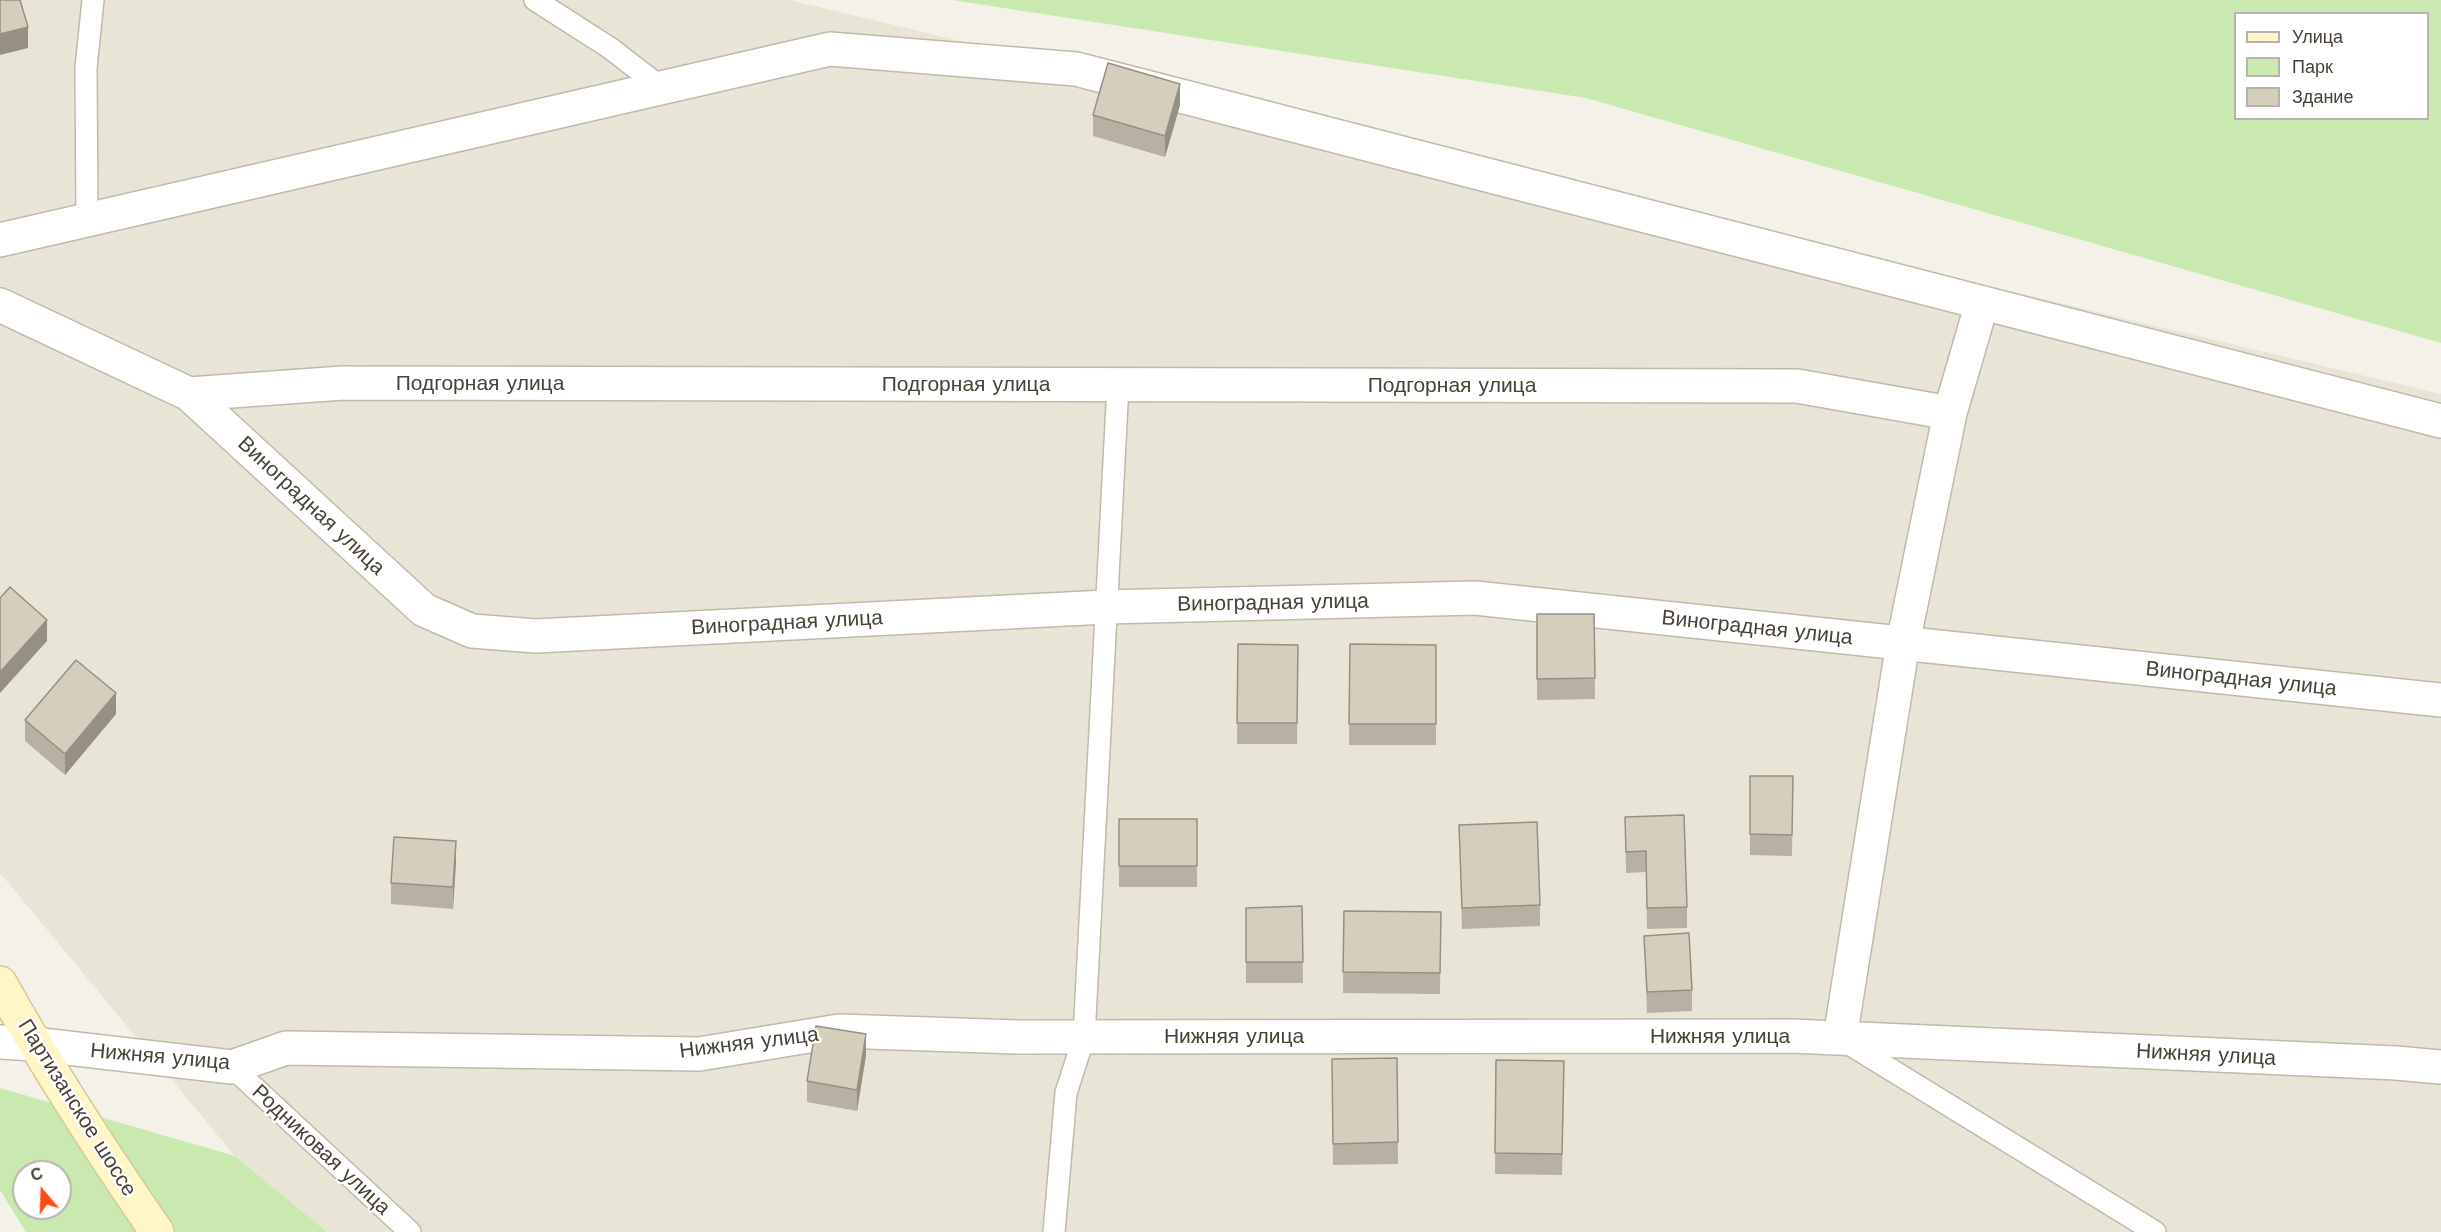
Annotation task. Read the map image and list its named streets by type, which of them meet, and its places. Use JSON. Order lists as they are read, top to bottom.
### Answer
{
  "streets": {
    "main road": ["Партизанское шоссе"],
    "street": ["Подгорная улица", "Виноградная улица", "Нижняя улица"],
    "lane": ["Родниковая улица"]
  },
  "crossings": [
    ["Подгорная улица", "Виноградная улица"],
    ["Нижняя улица", "Партизанское шоссе"],
    ["Нижняя улица", "Родниковая улица"]
  ],
  "legend": ["Улица", "Парк", "Здание"],
  "north": "top"
}
